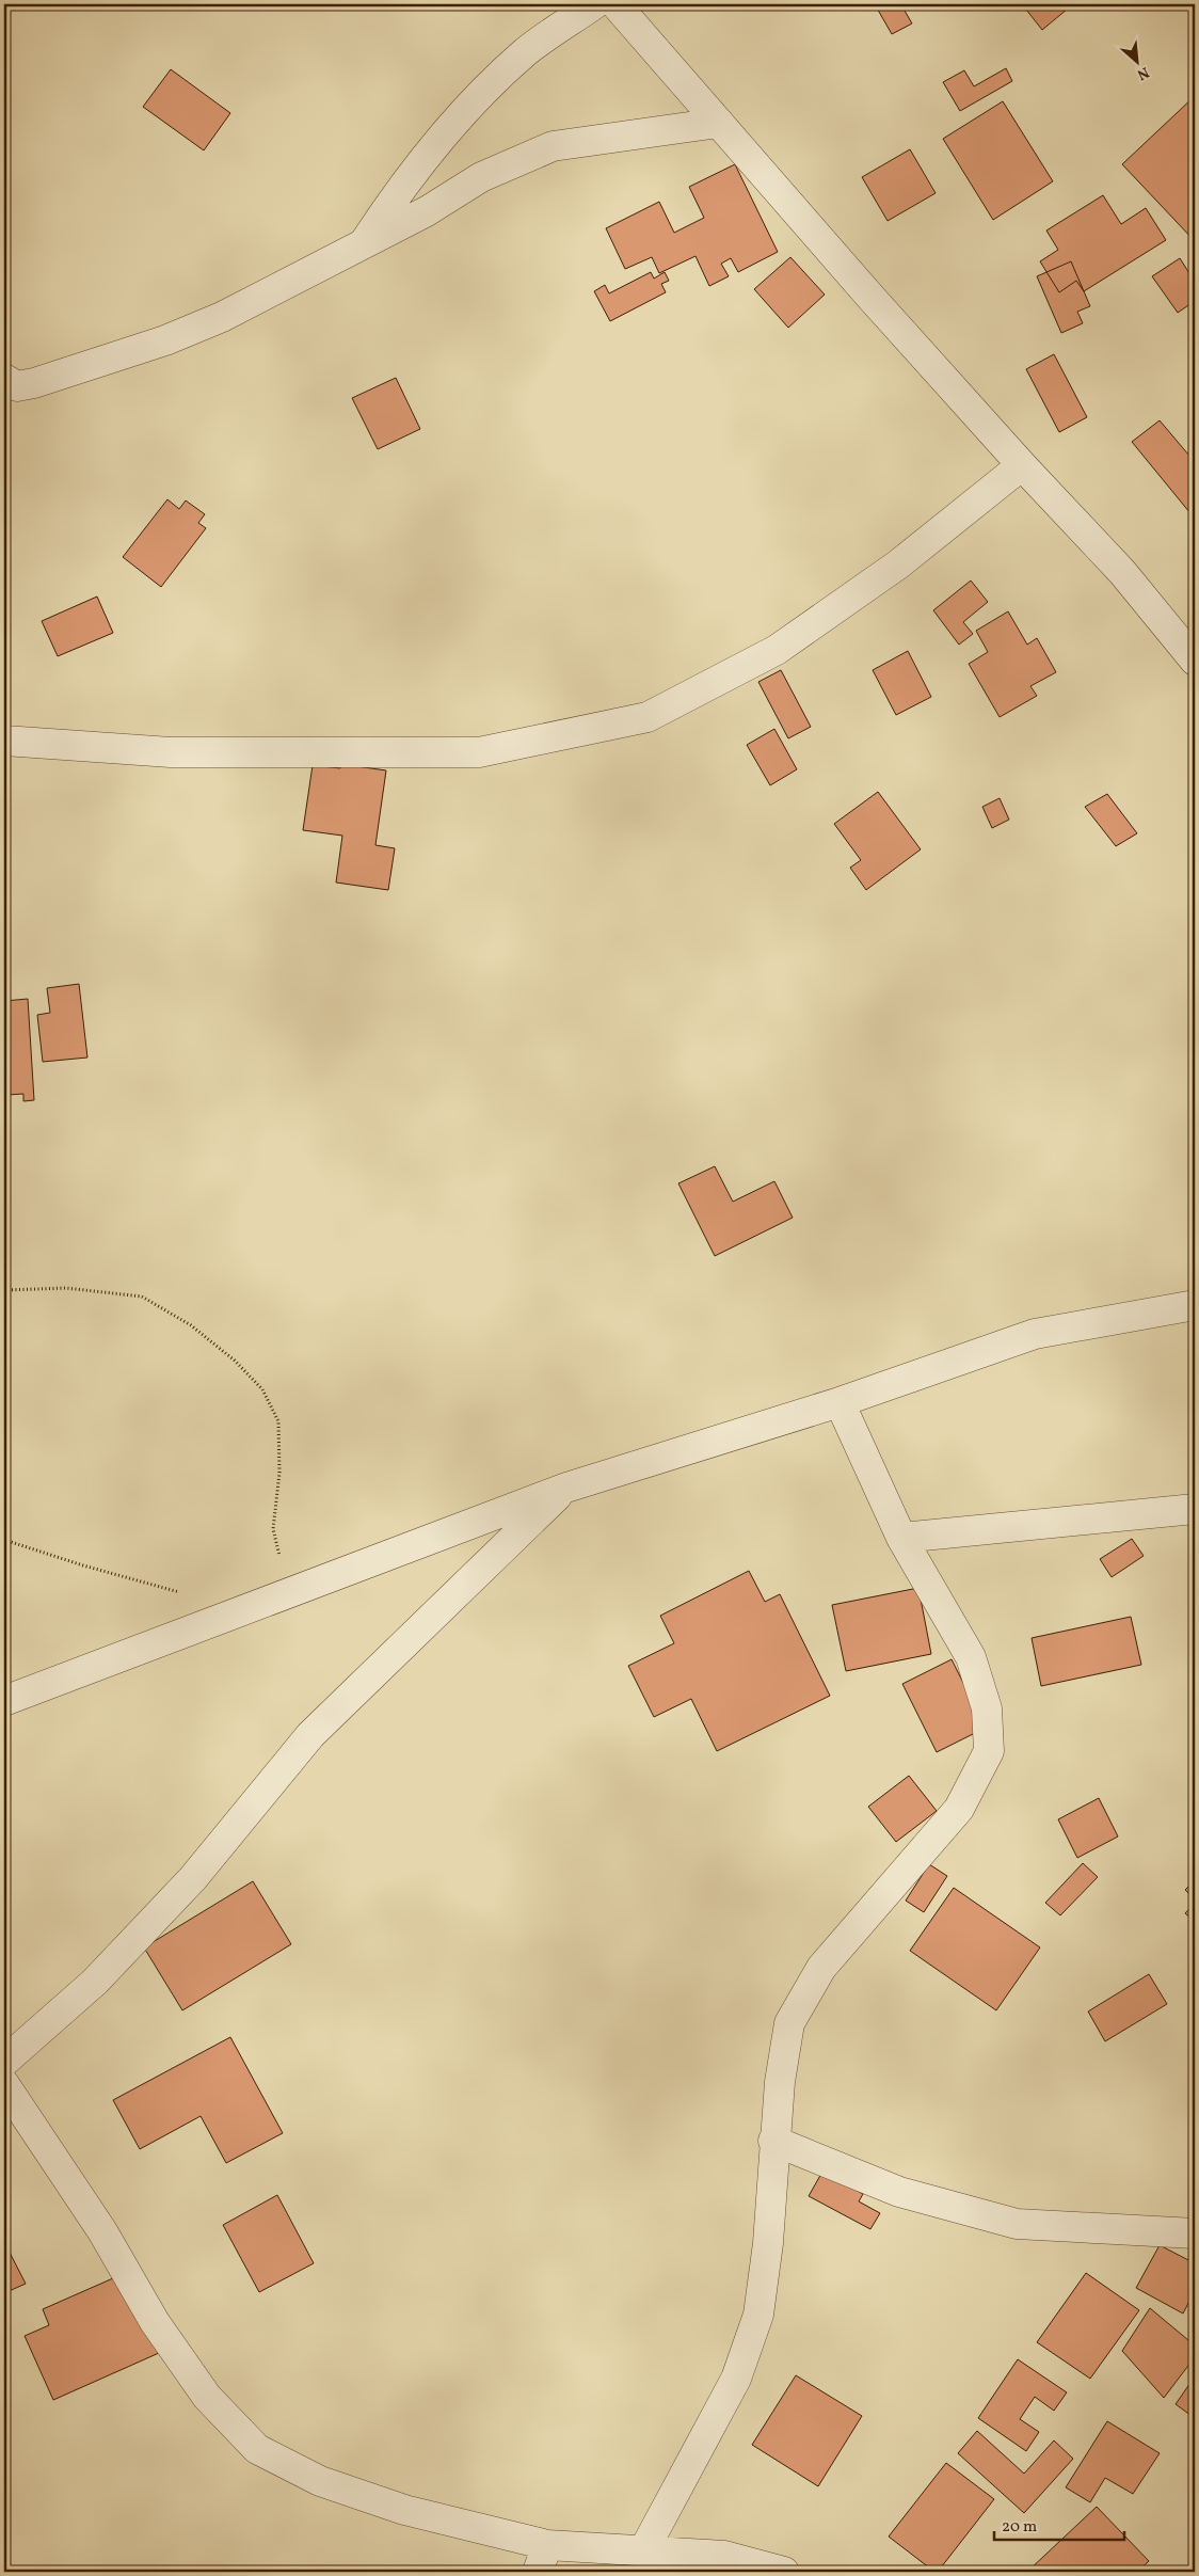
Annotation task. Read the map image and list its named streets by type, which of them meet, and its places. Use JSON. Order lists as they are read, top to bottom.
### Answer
{
  "scale_bar": "20 m",
  "north": "bottom right"
}
